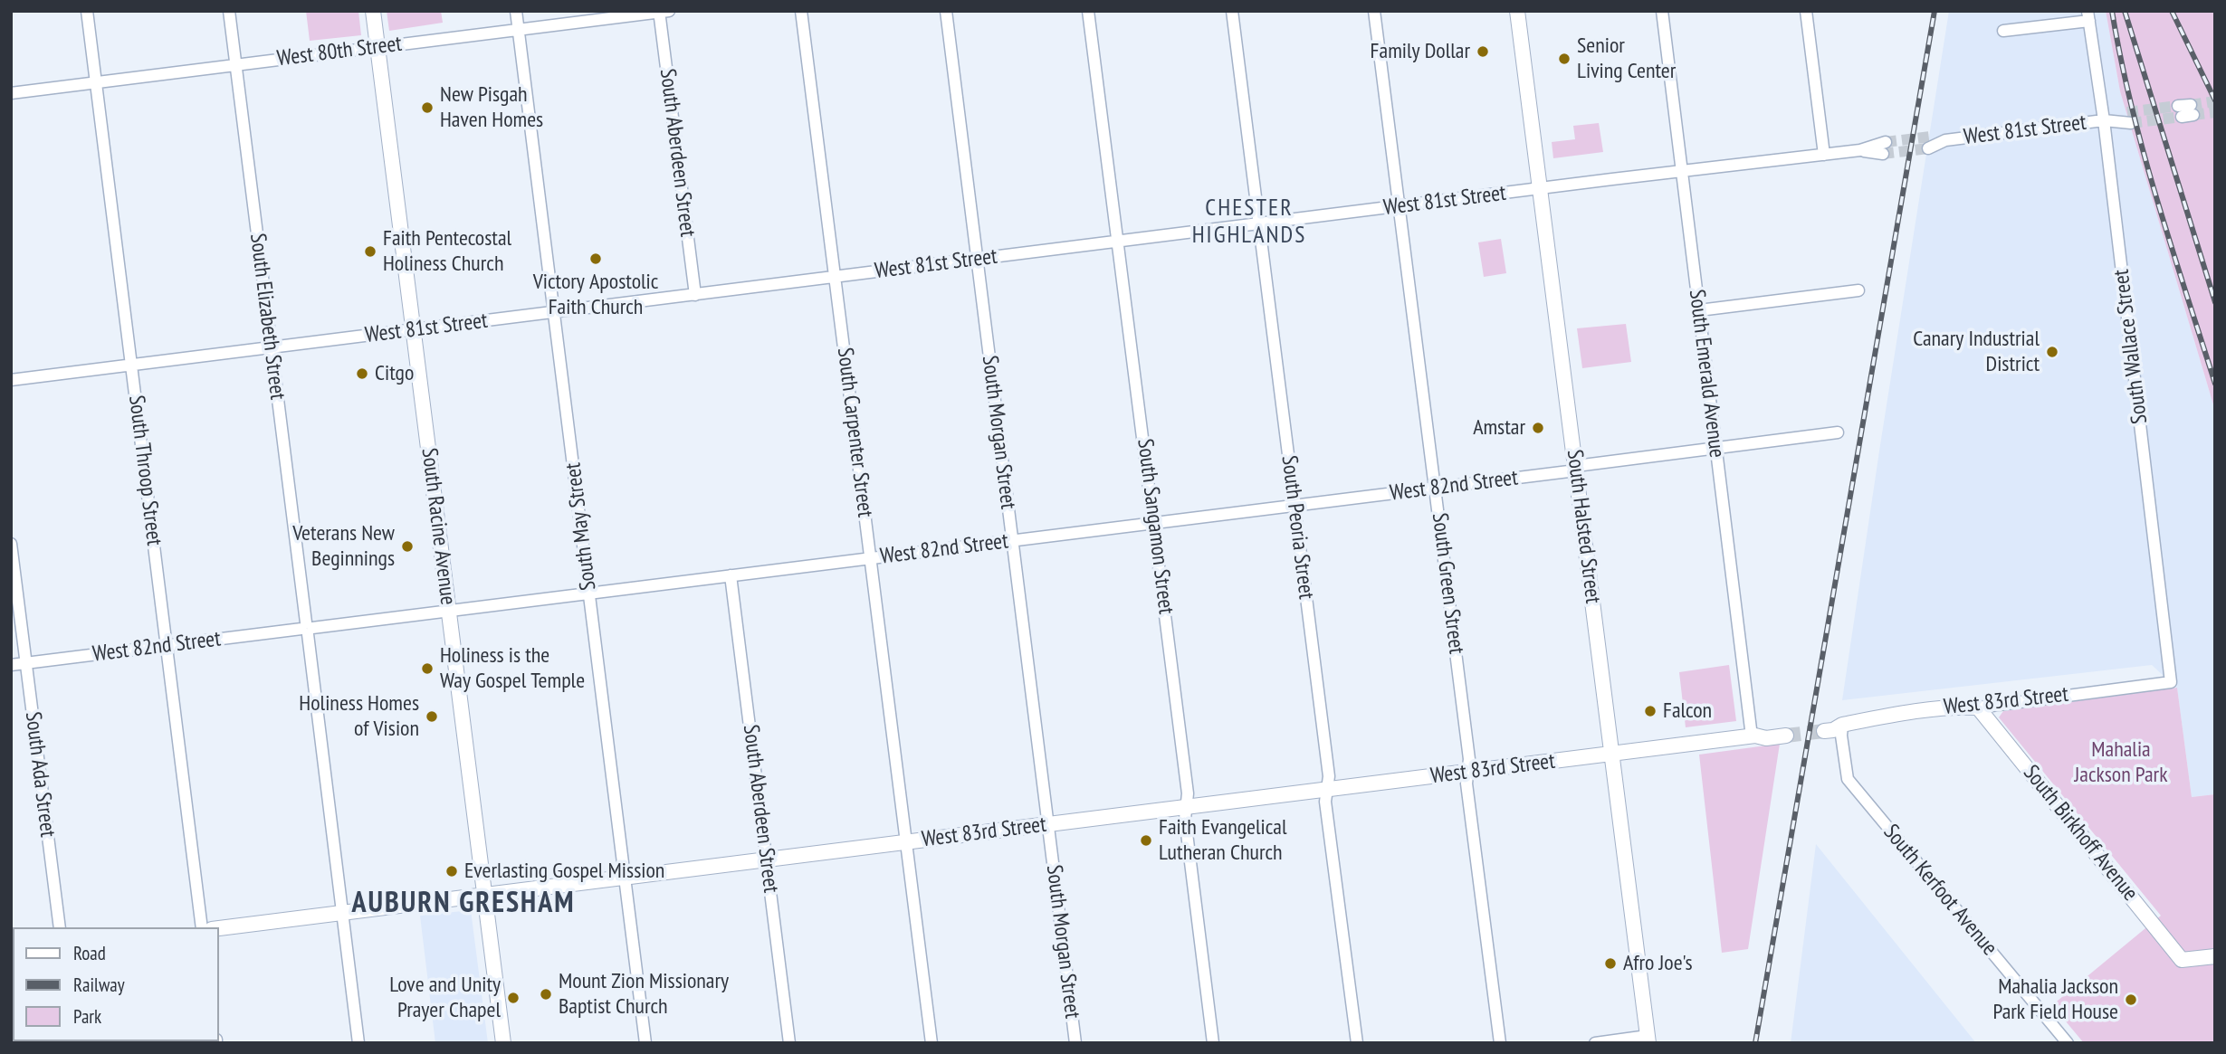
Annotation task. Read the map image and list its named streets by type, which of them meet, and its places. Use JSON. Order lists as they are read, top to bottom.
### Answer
{
  "streets": {
    "street": [
      "West 80th Street",
      "West 81st Street",
      "South Aberdeen Street",
      "South Elizabeth Street",
      "South Wallace Street",
      "South Emerald Avenue",
      "South Carpenter Street",
      "South Morgan Street",
      "South Throop Street",
      "West 82nd Street",
      "South Racine Avenue",
      "South May Street",
      "South Sangamon Street",
      "South Halsted Street",
      "South Peoria Street",
      "South Green Street",
      "West 83rd Street",
      "South Ada Street",
      "South Birkhoff Avenue",
      "South Kerfoot Avenue"
    ]
  },
  "crossings": [
    ["West 80th Street", "South Aberdeen Street"],
    ["West 80th Street", "South Elizabeth Street"],
    ["West 80th Street", "South Throop Street"],
    ["West 80th Street", "South Racine Avenue"],
    ["West 80th Street", "South May Street"],
    ["West 81st Street", "South Aberdeen Street"],
    ["West 81st Street", "South Elizabeth Street"],
    ["West 81st Street", "South Wallace Street"],
    ["West 81st Street", "South Emerald Avenue"],
    ["West 81st Street", "South Carpenter Street"],
    ["West 81st Street", "South Morgan Street"],
    ["West 81st Street", "South Throop Street"],
    ["West 81st Street", "South Racine Avenue"],
    ["West 81st Street", "South May Street"],
    ["West 81st Street", "South Sangamon Street"],
    ["West 81st Street", "South Halsted Street"],
    ["West 81st Street", "South Peoria Street"],
    ["West 81st Street", "South Green Street"],
    ["South Aberdeen Street", "West 82nd Street"],
    ["South Aberdeen Street", "West 83rd Street"],
    ["South Elizabeth Street", "West 82nd Street"],
    ["South Elizabeth Street", "West 83rd Street"],
    ["South Wallace Street", "West 83rd Street"],
    ["South Emerald Avenue", "West 82nd Street"],
    ["South Emerald Avenue", "West 83rd Street"],
    ["South Carpenter Street", "West 82nd Street"],
    ["South Carpenter Street", "West 83rd Street"],
    ["South Morgan Street", "West 82nd Street"],
    ["South Morgan Street", "West 83rd Street"],
    ["South Throop Street", "West 82nd Street"],
    ["West 82nd Street", "South Racine Avenue"],
    ["West 82nd Street", "South May Street"],
    ["West 82nd Street", "South Sangamon Street"],
    ["West 82nd Street", "South Halsted Street"],
    ["West 82nd Street", "South Peoria Street"],
    ["West 82nd Street", "South Green Street"],
    ["West 82nd Street", "South Ada Street"],
    ["South Racine Avenue", "West 83rd Street"],
    ["South May Street", "West 83rd Street"],
    ["South Sangamon Street", "West 83rd Street"],
    ["South Halsted Street", "West 83rd Street"],
    ["South Peoria Street", "West 83rd Street"],
    ["South Green Street", "West 83rd Street"],
    ["West 83rd Street", "South Birkhoff Avenue"],
    ["West 83rd Street", "South Kerfoot Avenue"]
  ],
  "districts": ["CHESTER HIGHLANDS", "AUBURN GRESHAM"],
  "parks": ["Mahalia Jackson Park"],
  "places": [
    "Family Dollar",
    "Senior Living Center",
    "New Pisgah Haven Homes",
    "Faith Pentecostal Holiness Church",
    "Victory Apostolic Faith Church",
    "Canary Industrial District",
    "Citgo",
    "Amstar",
    "Veterans New Beginnings",
    "Holiness is the Way Gospel Temple",
    "Falcon",
    "Holiness Homes of Vision",
    "Faith Evangelical Lutheran Church",
    "Everlasting Gospel Mission",
    "Afro Joe's",
    "Mount Zion Missionary Baptist Church",
    "Love and Unity Prayer Chapel",
    "Mahalia Jackson Park Field House"
  ],
  "legend": ["Road", "Railway", "Park"]
}
